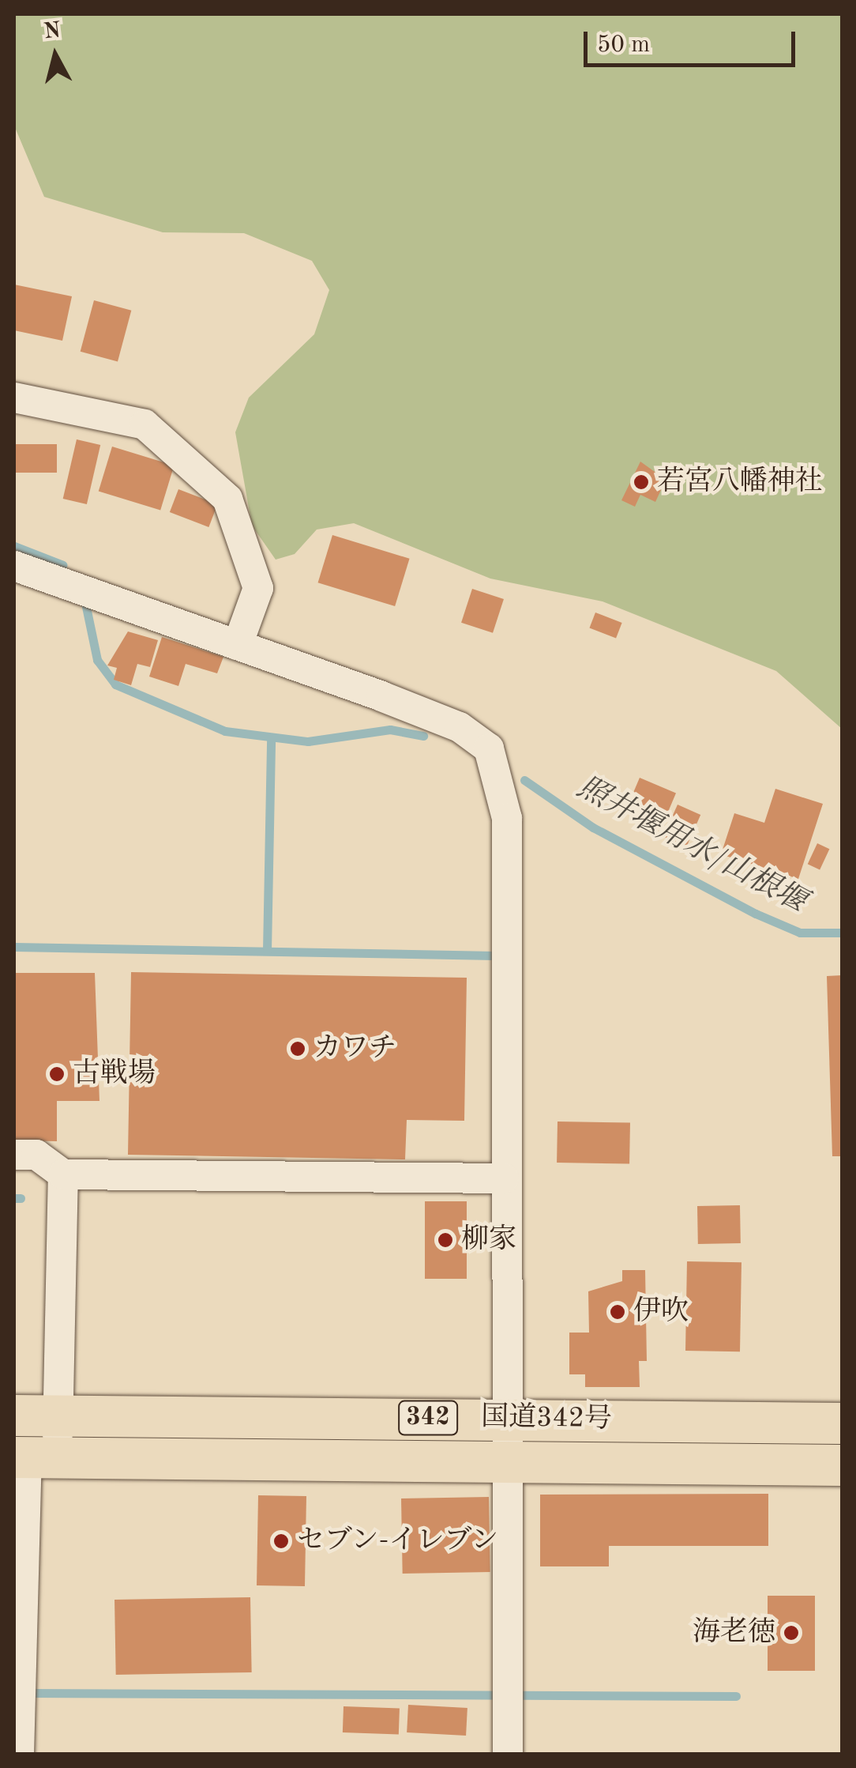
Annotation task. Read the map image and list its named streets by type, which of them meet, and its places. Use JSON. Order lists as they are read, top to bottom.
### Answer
{
  "streets": {
    "highway": ["342", "国道342号"]
  },
  "water": ["照井堰用水/山根堰"],
  "places": [
    "若宮八幡神社",
    "カワチ",
    "古戦場",
    "柳家",
    "伊吹",
    "セブン-イレブン",
    "海老徳"
  ],
  "scale_bar": "50 m",
  "north": "top"
}
